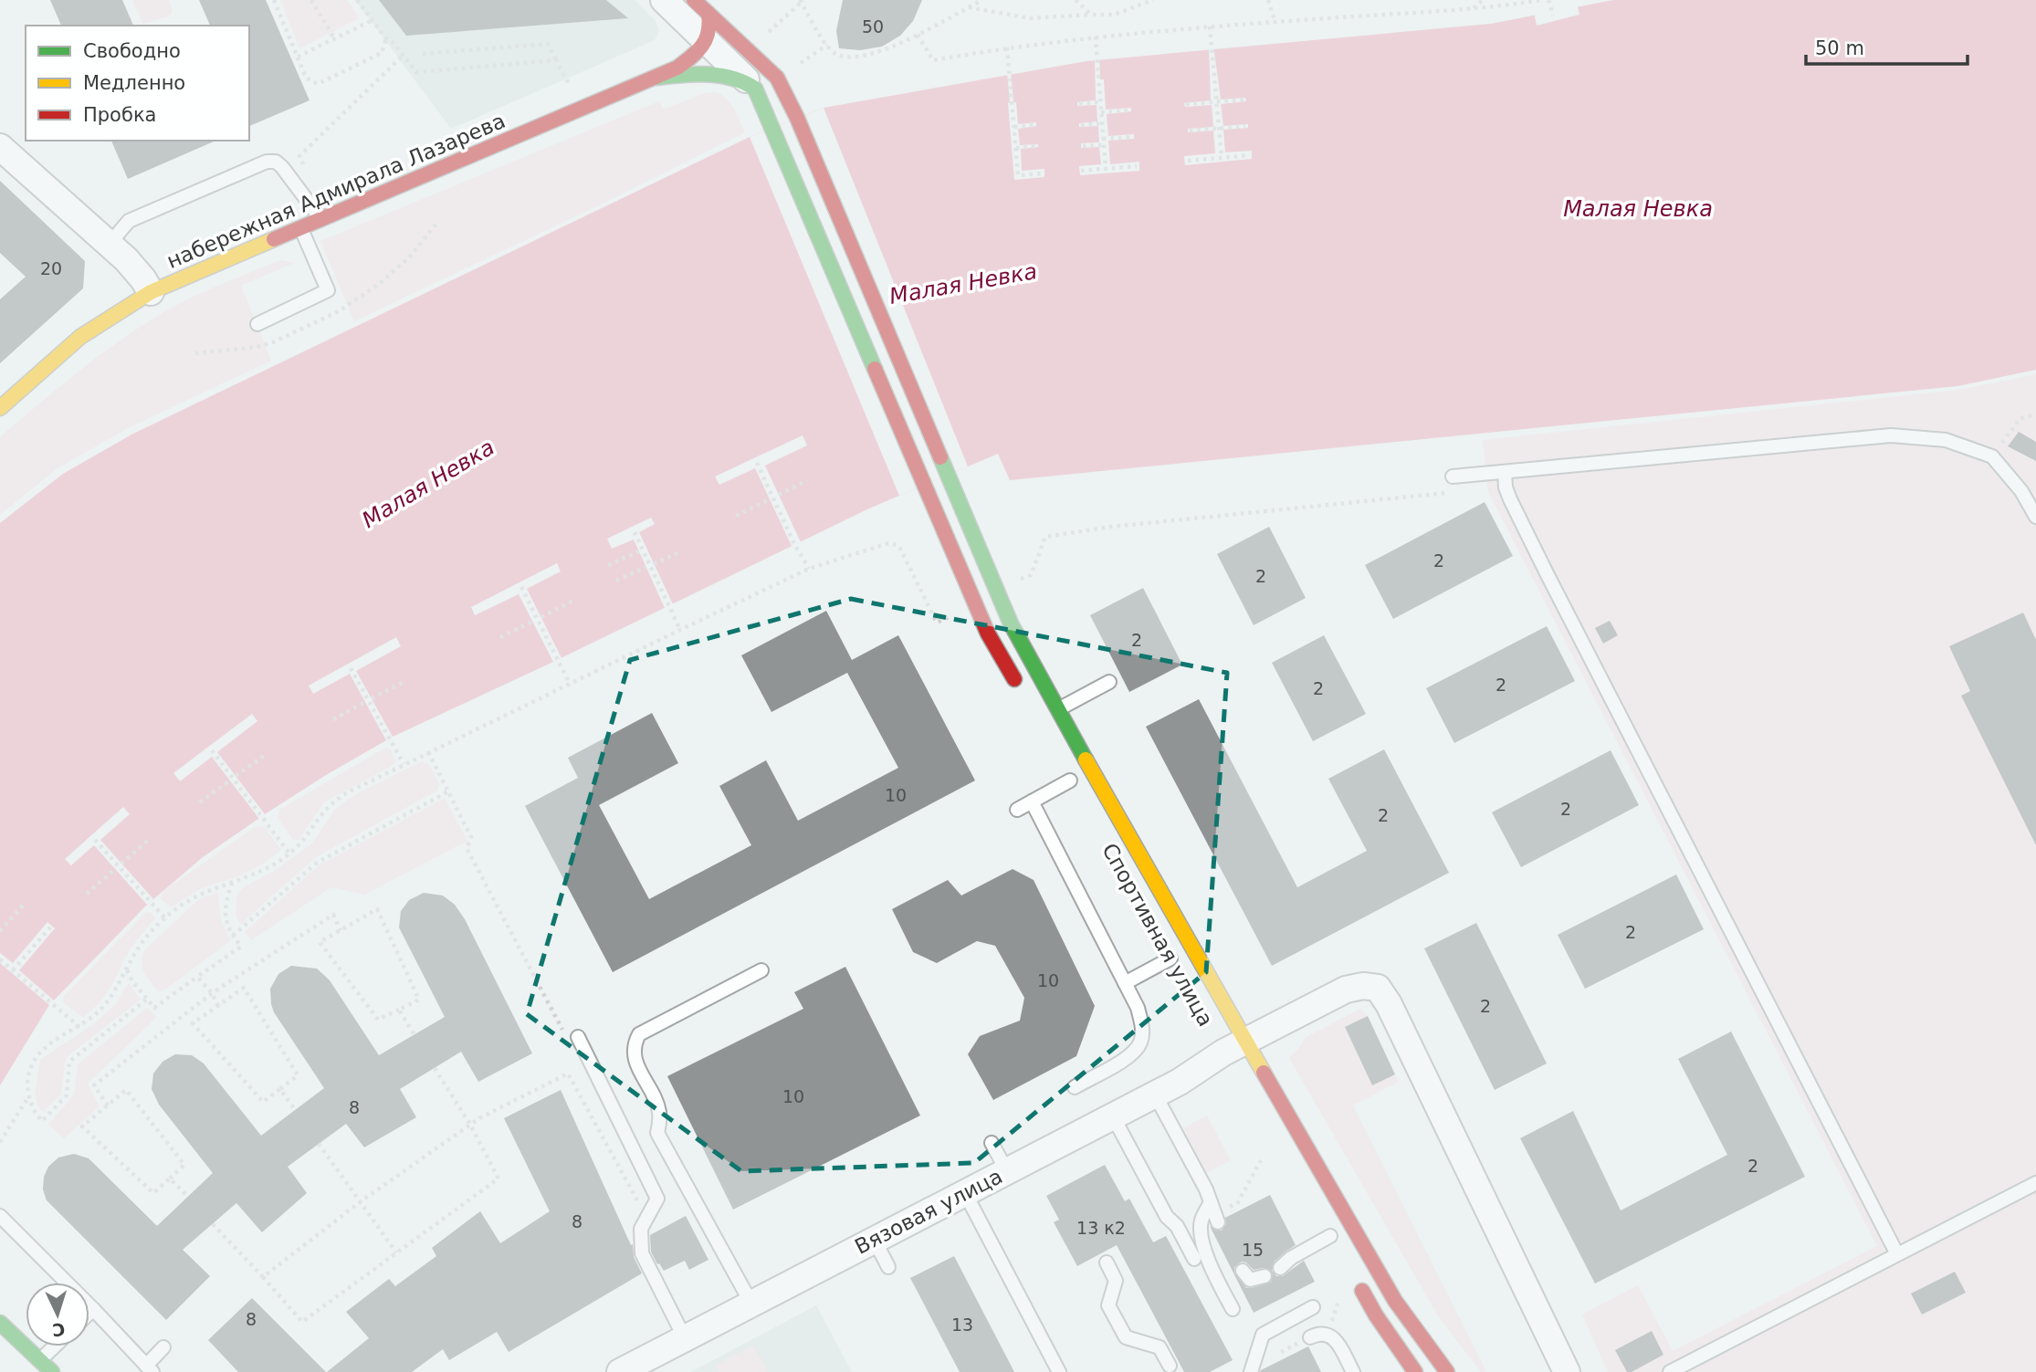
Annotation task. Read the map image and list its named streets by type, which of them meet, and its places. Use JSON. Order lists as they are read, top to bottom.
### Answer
{
  "streets": {
    "street": ["набережная Адмирала Лазарева", "Спортивная улица", "Вязовая улица"]
  },
  "crossings": [
    ["Спортивная улица", "Вязовая улица"]
  ],
  "water": ["Малая Невка"],
  "house_numbers": [
    "50",
    "20",
    "2",
    "2",
    "2",
    "2",
    "2",
    "10",
    "2",
    "2",
    "2",
    "10",
    "2",
    "10",
    "8",
    "2",
    "8",
    "13 к2",
    "15",
    "8",
    "13"
  ],
  "legend": ["Свободно", "Медленно", "Пробка"],
  "scale_bar": "50 m",
  "north": "bottom"
}
